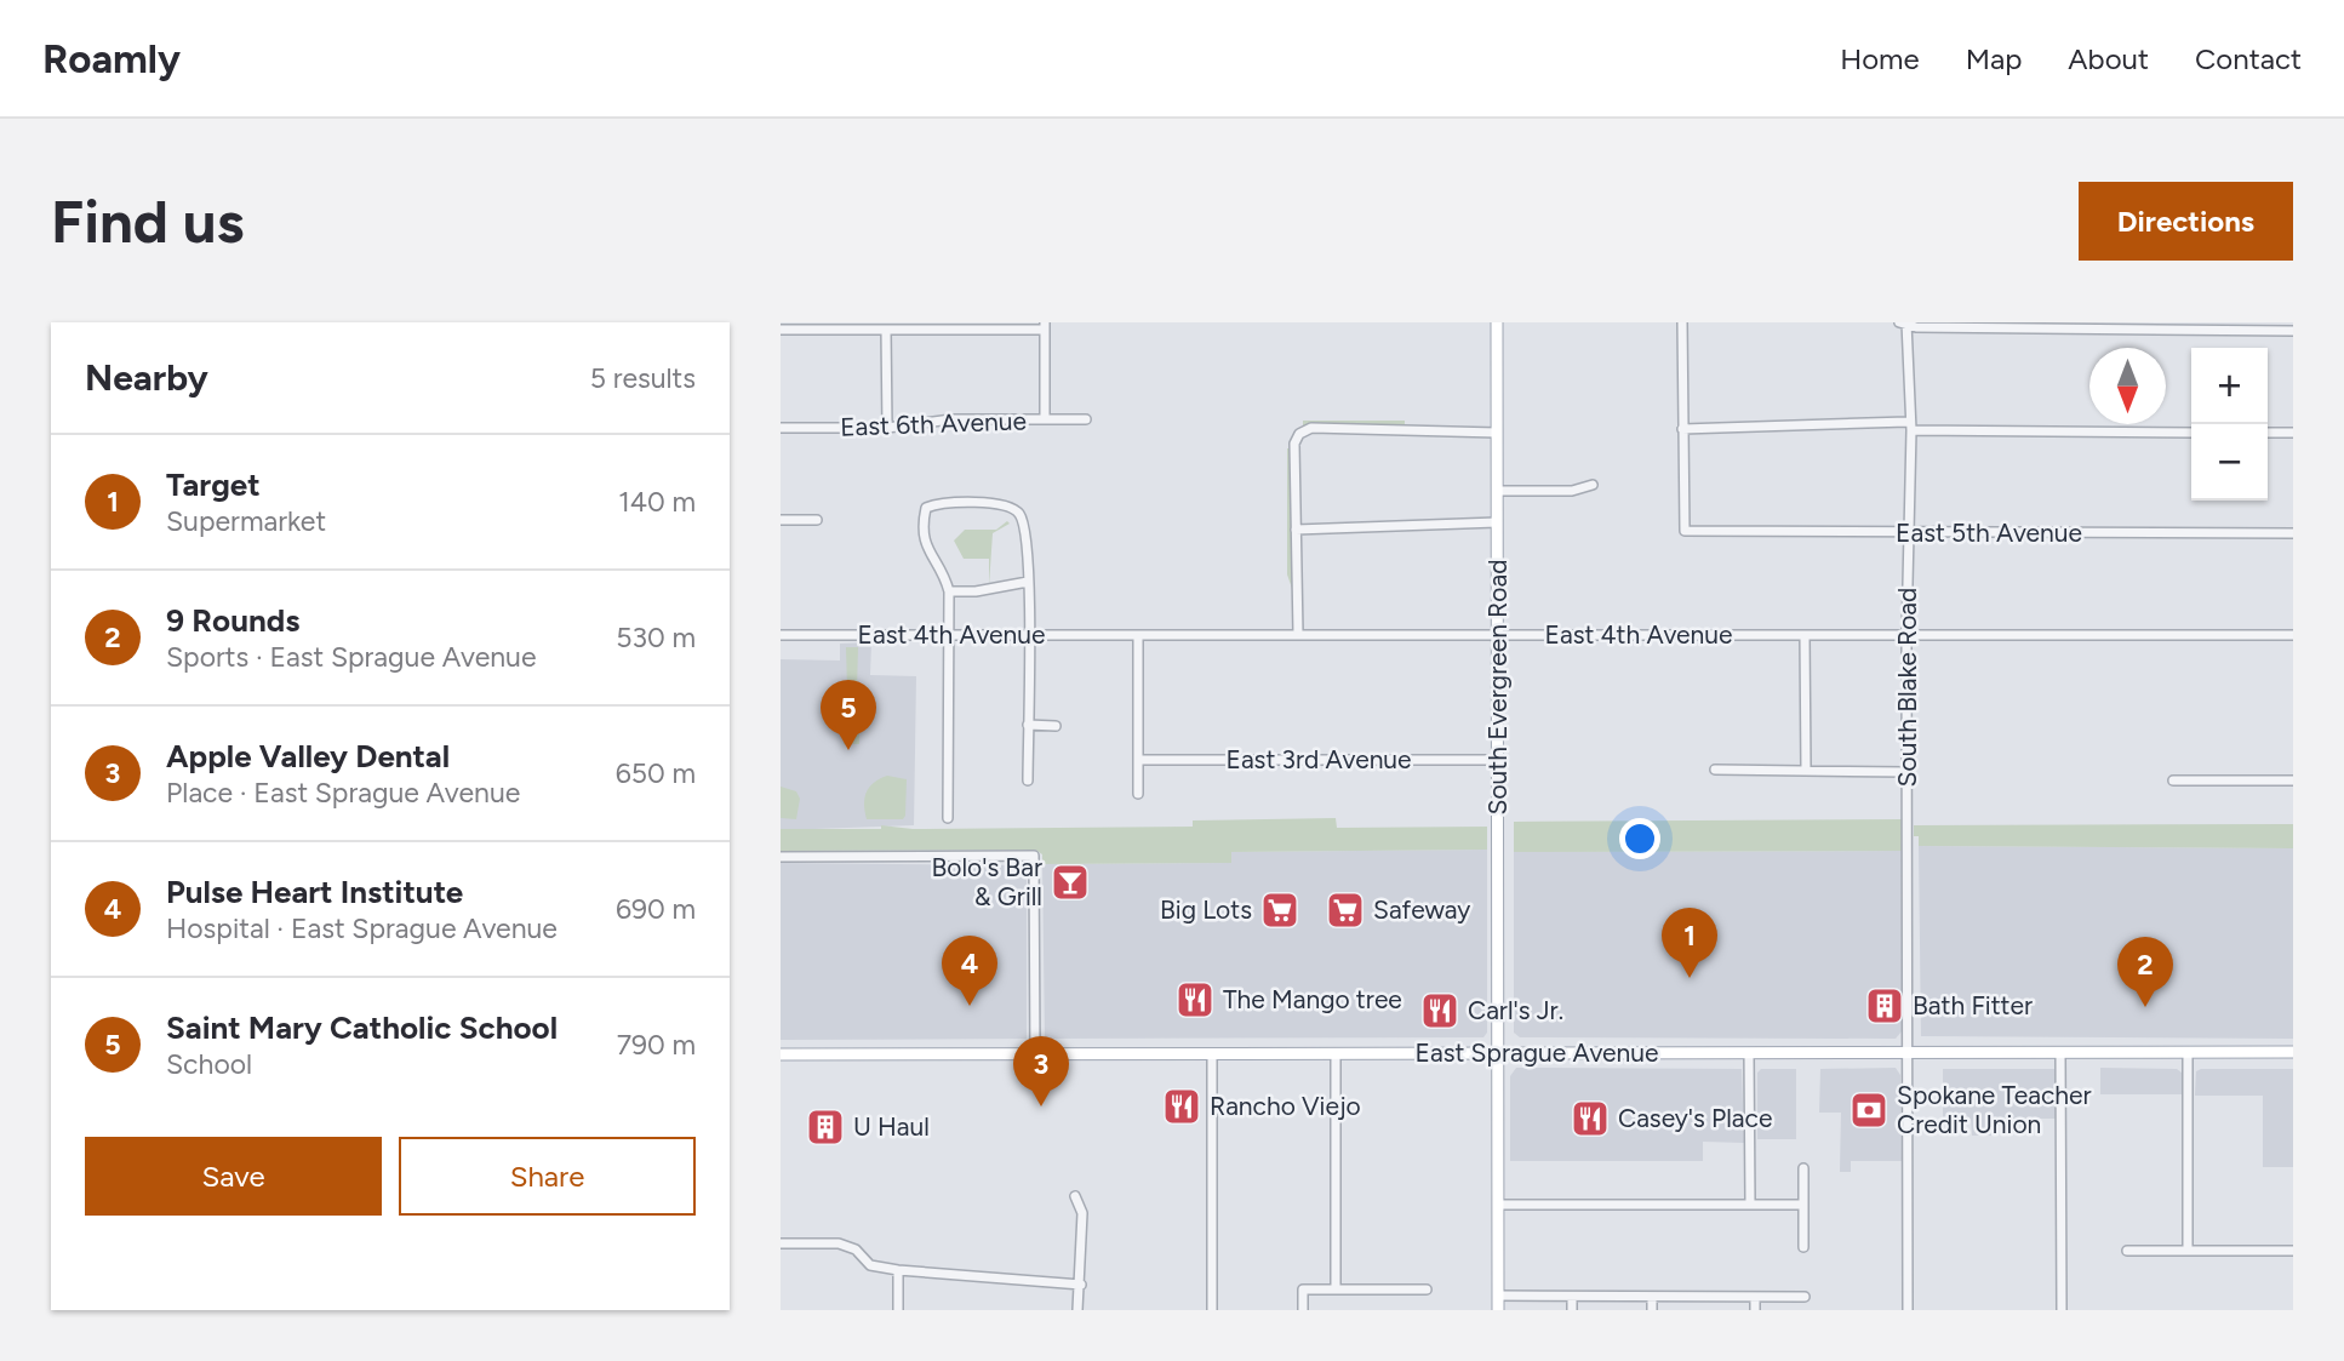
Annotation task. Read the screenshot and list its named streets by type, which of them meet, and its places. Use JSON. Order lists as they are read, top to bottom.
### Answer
{
  "streets": {
    "main road": ["South Evergreen Road", "East Sprague Avenue"],
    "street": [
      "East 6th Avenue",
      "East 5th Avenue",
      "East 4th Avenue",
      "South Blake Road",
      "East 3rd Avenue"
    ]
  },
  "crossings": [
    ["East 5th Avenue", "South Blake Road"],
    ["East 4th Avenue", "South Evergreen Road"],
    ["East 4th Avenue", "South Blake Road"],
    ["South Evergreen Road", "East 3rd Avenue"],
    ["South Evergreen Road", "East Sprague Avenue"],
    ["South Blake Road", "East Sprague Avenue"]
  ],
  "places": {
    "bar": ["Bolo's Bar & Grill"],
    "supermarket": ["Big Lots", "Safeway"],
    "restaurant": [
      "The Mango tree",
      "Carl's Jr.",
      "Rancho Viejo",
      "Casey's Place"
    ],
    "building": ["Bath Fitter", "U Haul"],
    "bank": ["Spokane Teacher Credit Union"]
  },
  "north": "bottom",
  "page": {
    "header": "Roamly",
    "nav": [
      "Home",
      "Map",
      "About",
      "Contact"
    ],
    "buttons": [
      "Directions",
      ["Save", "Share"]
    ],
    "title": "Find us",
    "heading": ["Nearby", "5 results"],
    "map_buttons": ["+", "−"],
    "list": [
      {
        "mark": "1",
        "name": "Target",
        "note": "Supermarket",
        "value": "140 m"
      },
      {
        "mark": "2",
        "name": "9 Rounds",
        "note": "Sports · East Sprague Avenue",
        "value": "530 m"
      },
      {
        "mark": "3",
        "name": "Apple Valley Dental",
        "note": "Place · East Sprague Avenue",
        "value": "650 m"
      },
      {
        "mark": "4",
        "name": "Pulse Heart Institute",
        "note": "Hospital · East Sprague Avenue",
        "value": "690 m"
      },
      {
        "mark": "5",
        "name": "Saint Mary Catholic School",
        "note": "School",
        "value": "790 m"
      }
    ],
    "pins": [
      "5",
      "1",
      "4",
      "2",
      "3"
    ]
  }
}
